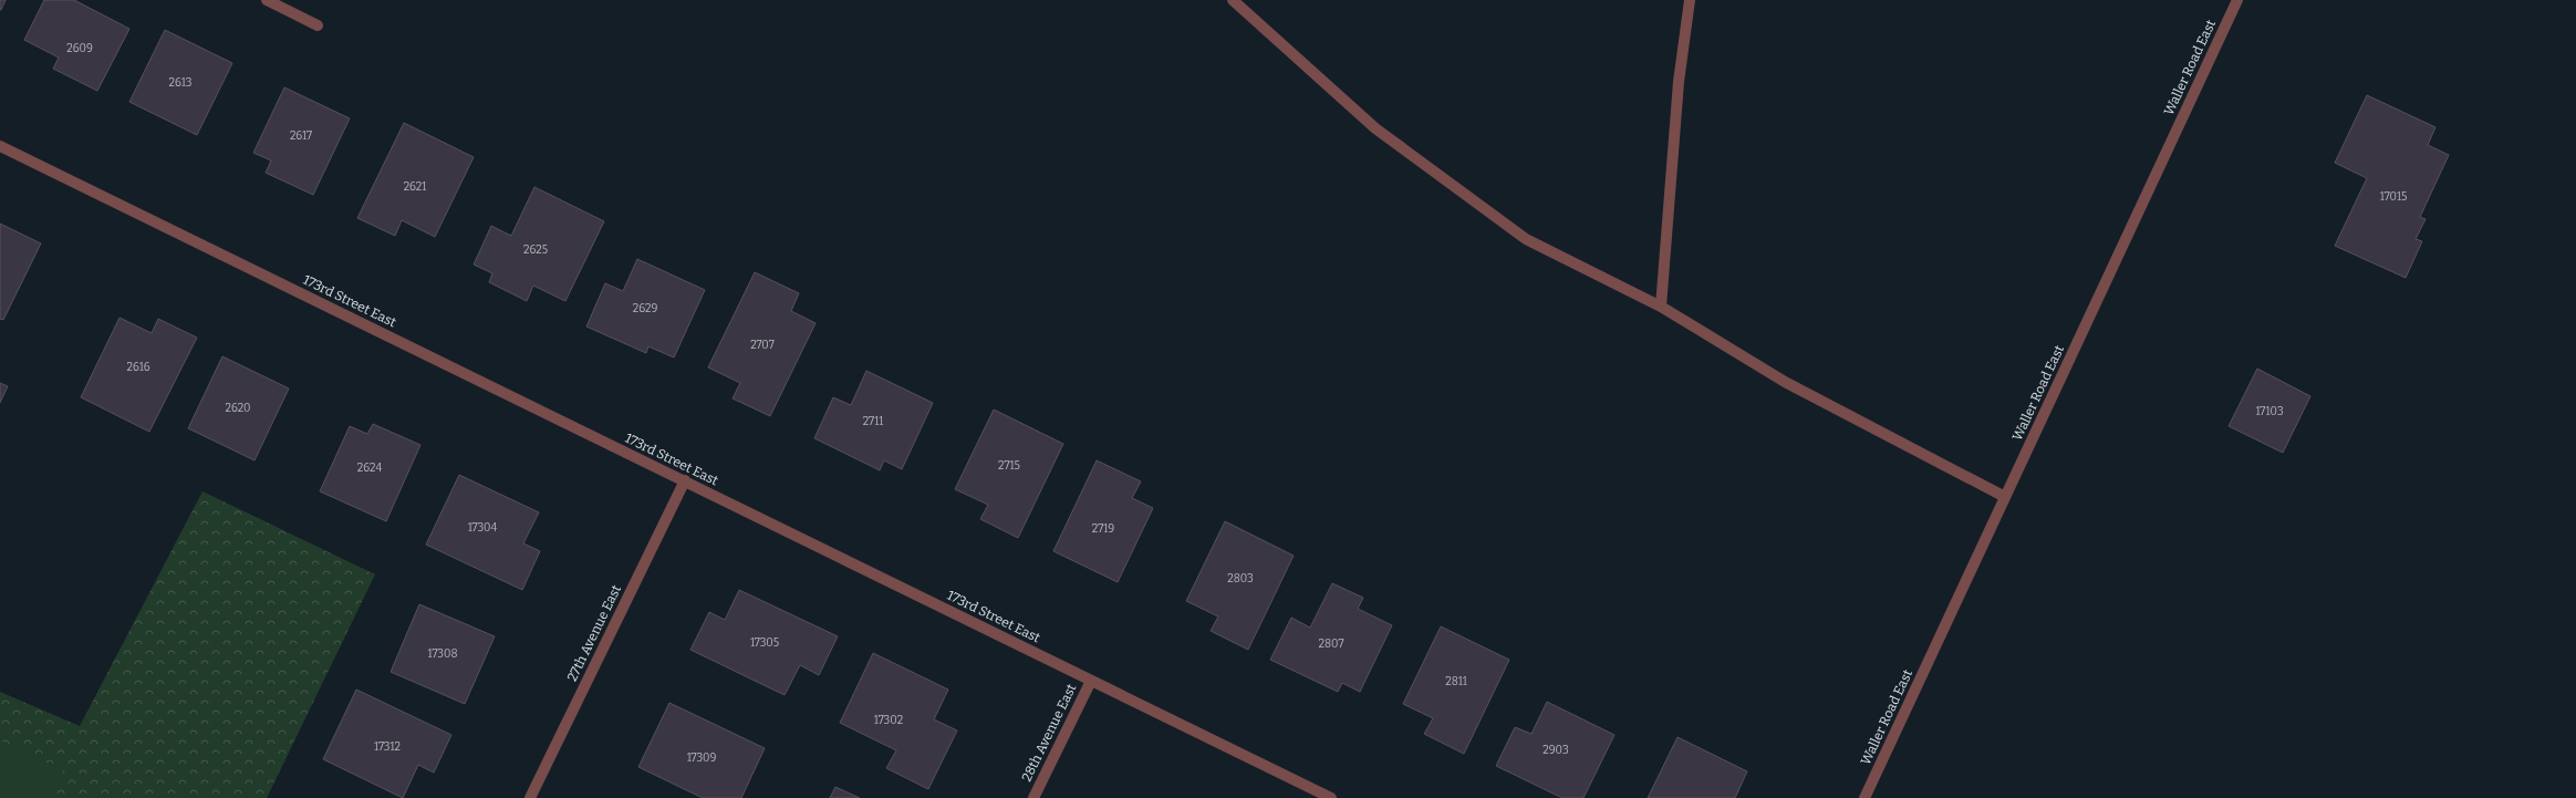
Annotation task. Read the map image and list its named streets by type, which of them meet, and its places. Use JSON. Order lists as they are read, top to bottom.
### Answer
{
  "streets": {
    "street": [
      "Waller Road East",
      "173rd Street East",
      "27th Avenue East",
      "28th Avenue East"
    ]
  },
  "crossings": [
    ["173rd Street East", "27th Avenue East"],
    ["173rd Street East", "28th Avenue East"]
  ],
  "house_numbers": [
    "2609",
    "2613",
    "2617",
    "2621",
    "17015",
    "2625",
    "2629",
    "2707",
    "2616",
    "2620",
    "17103",
    "2711",
    "2715",
    "2624",
    "17304",
    "2719",
    "2803",
    "17305",
    "2807",
    "17308",
    "2811",
    "17302",
    "17312",
    "2903",
    "17309"
  ]
}
